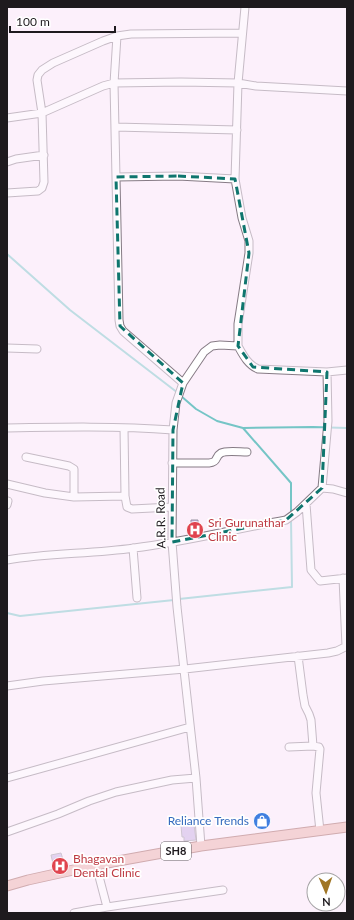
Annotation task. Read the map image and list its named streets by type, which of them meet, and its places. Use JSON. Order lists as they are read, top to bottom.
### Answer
{
  "streets": {
    "main road": ["SH8"],
    "street": ["A.R.R. Road"]
  },
  "crossings": [
    ["A.R.R. Road", "SH8"]
  ],
  "places": {
    "hospital": ["Sri Gurunathar Clinic", "Bhagavan Dental Clinic"],
    "shop": ["Reliance Trends"]
  },
  "scale_bar": "100 m",
  "north": "bottom"
}
